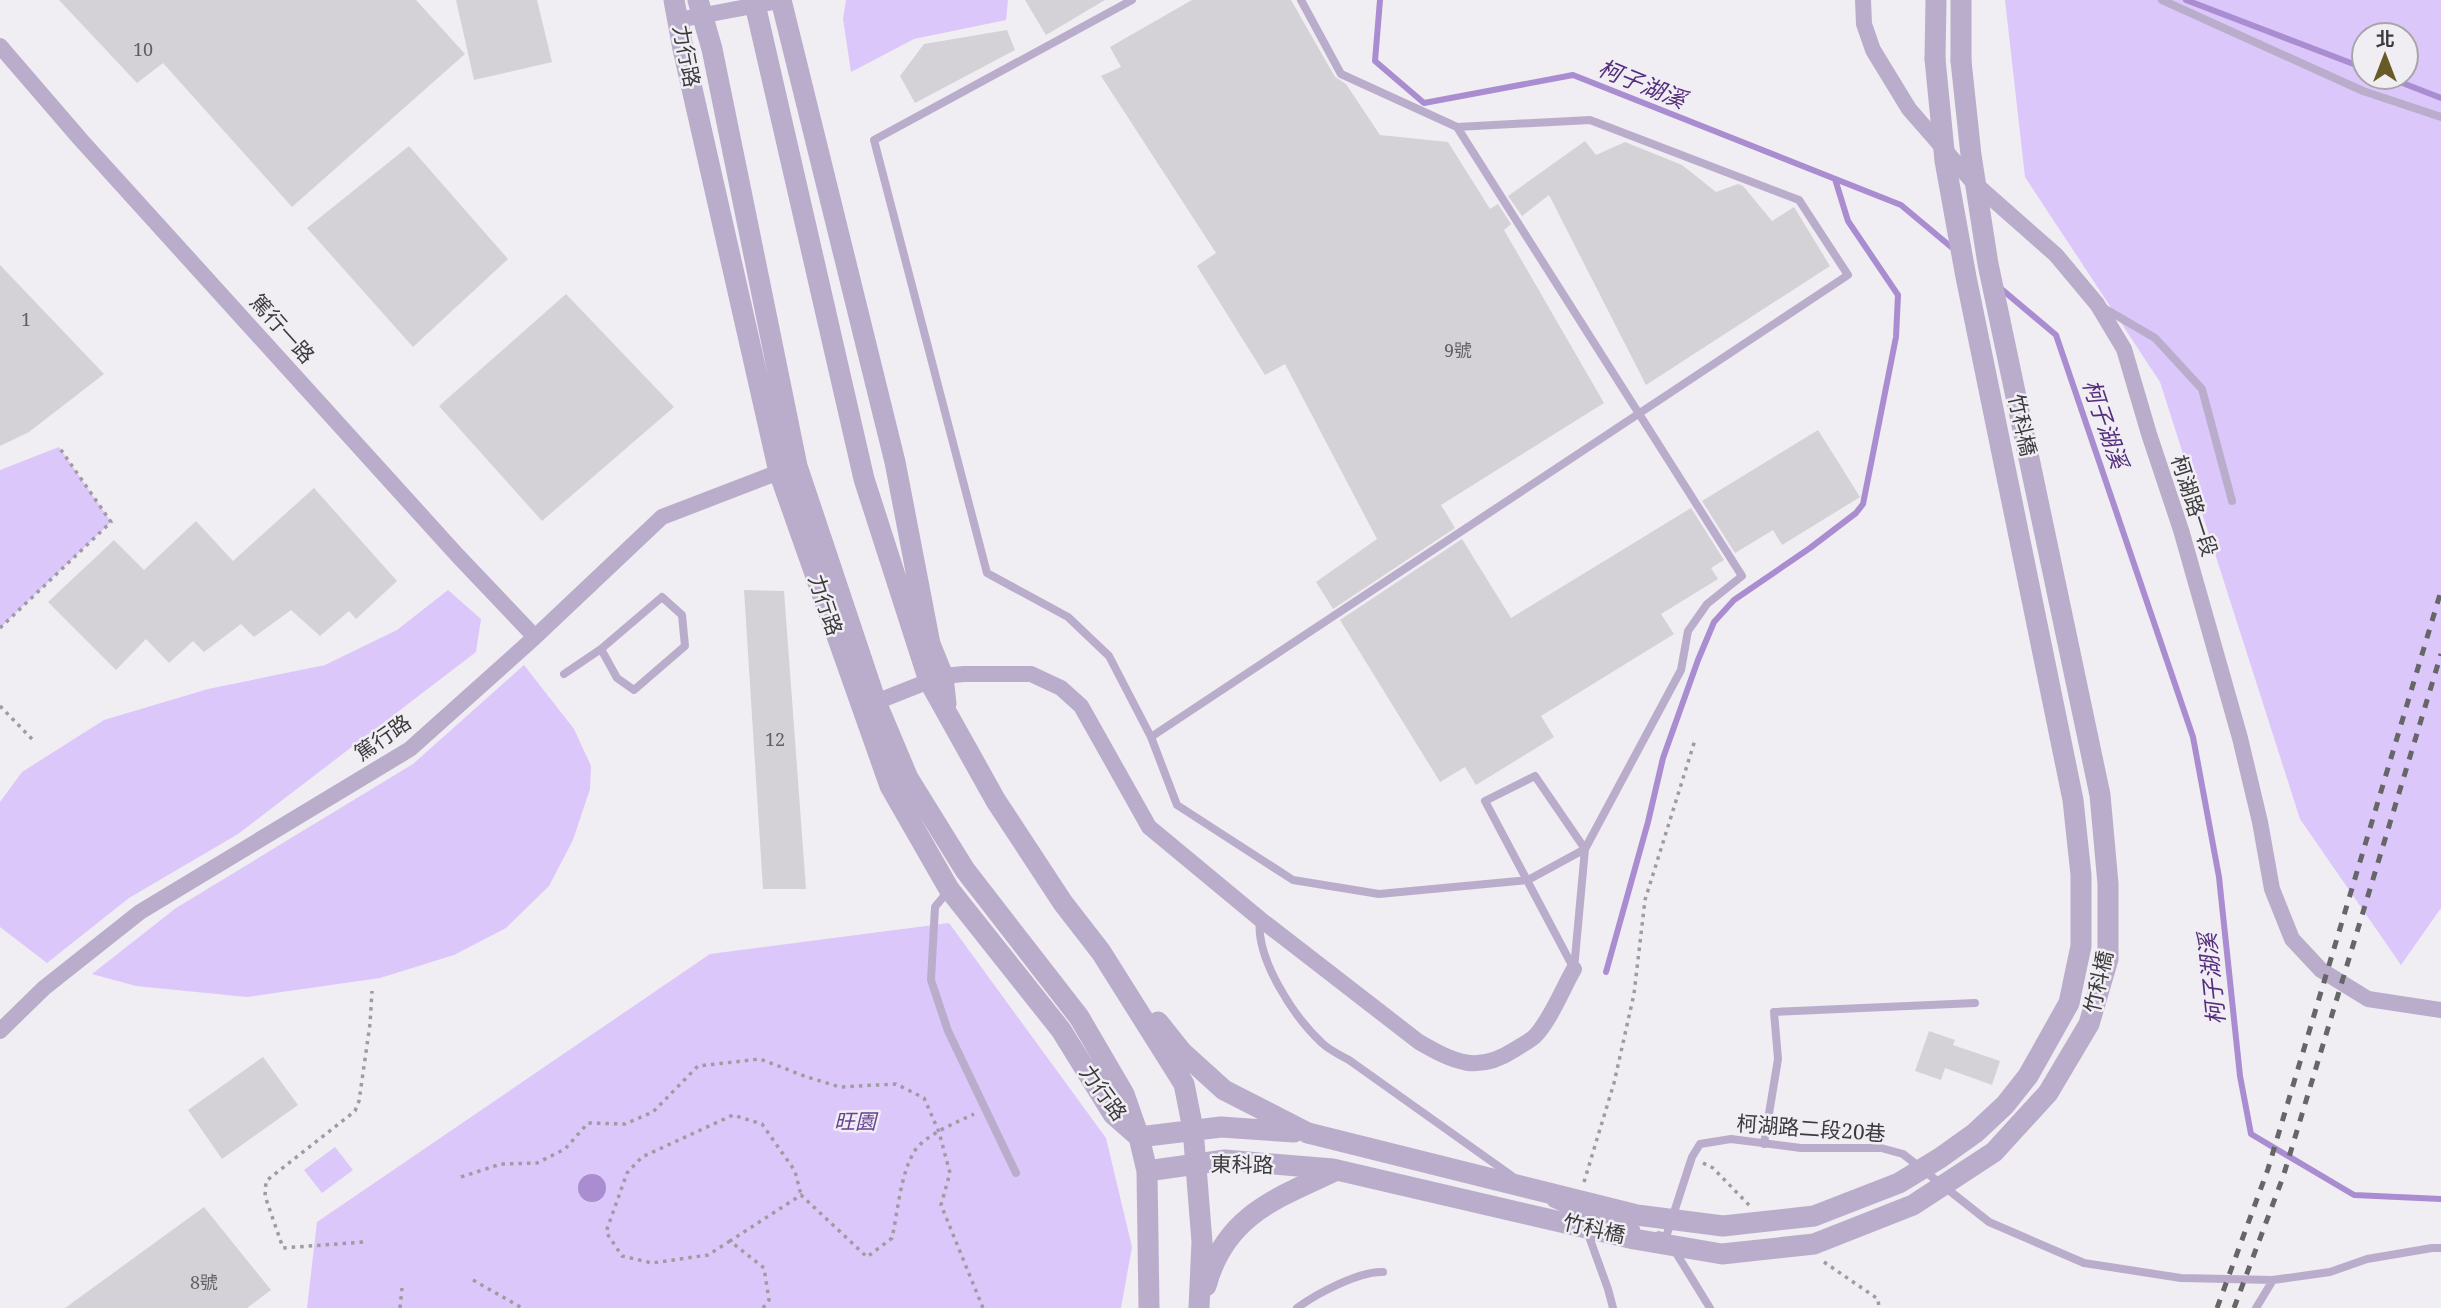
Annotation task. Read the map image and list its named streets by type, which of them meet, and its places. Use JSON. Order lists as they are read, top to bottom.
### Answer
{
  "streets": {
    "street": [
      "力行路",
      "篤行一路",
      "竹科橋",
      "柯湖路一段",
      "篤行路",
      "東科路"
    ],
    "lane": ["柯湖路二段20巷"]
  },
  "crossings": [
    ["力行路", "篤行路"],
    ["力行路", "東科路"],
    ["篤行一路", "篤行路"],
    ["竹科橋", "東科路"]
  ],
  "water": ["柯子湖溪"],
  "parks": ["旺園"],
  "house_numbers": [
    "10",
    "1",
    "9號",
    "12",
    "8號"
  ],
  "north": "top"
}
